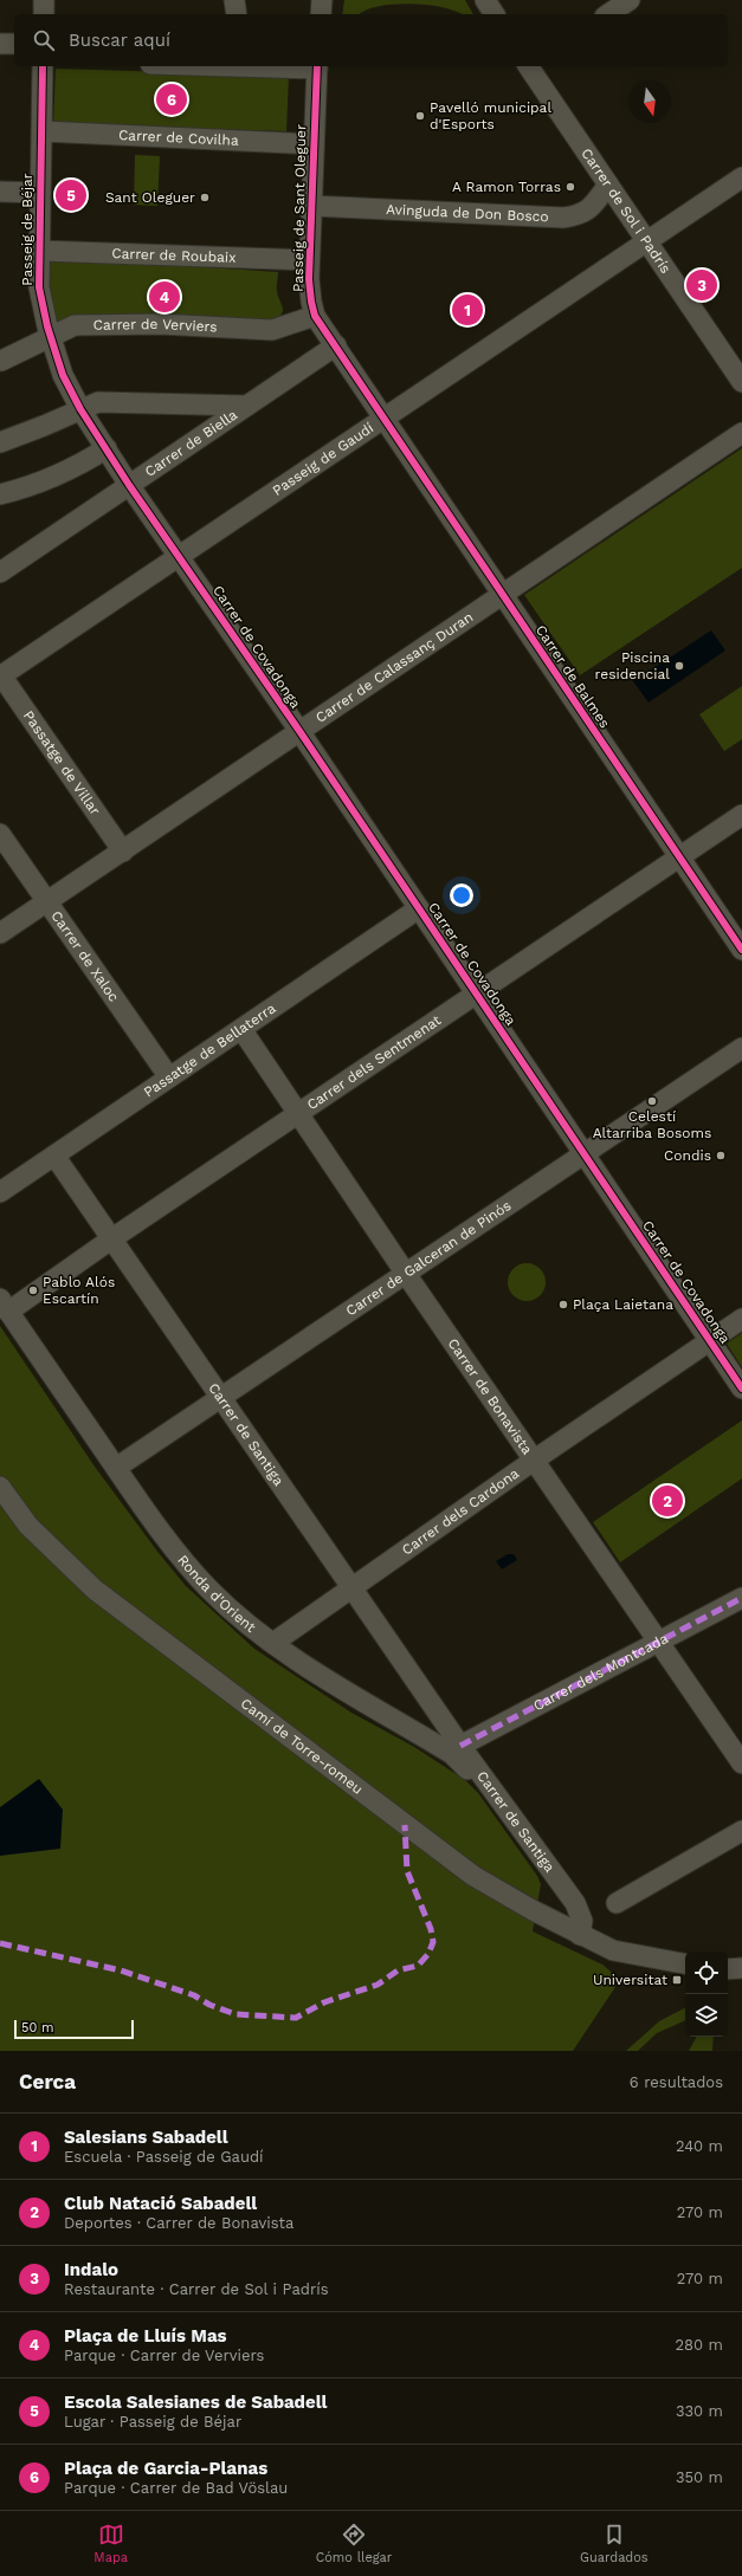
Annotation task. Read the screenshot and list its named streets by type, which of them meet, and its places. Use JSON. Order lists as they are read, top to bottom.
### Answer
{
  "streets": {
    "street": [
      "Carrer de Covilha",
      "Passeig de Sant Oleguer",
      "Carrer de Sol i Padrís",
      "Avinguda de Don Bosco",
      "Passeig de Béjar",
      "Carrer de Roubaix",
      "Carrer de Verviers",
      "Carrer de Biella",
      "Passeig de Gaudí",
      "Carrer de Covadonga",
      "Carrer de Calassanç Duran",
      "Carrer de Balmes",
      "Passatge de Villar",
      "Carrer de Xaloc",
      "Passatge de Bellaterra",
      "Carrer dels Sentmenat",
      "Carrer de Galceran de Pinós",
      "Carrer de Bonavista",
      "Carrer de Santiga",
      "Carrer dels Cardona",
      "Ronda d'Orient",
      "Carrer dels Montcada",
      "Camí de Torre-romeu"
    ]
  },
  "crossings": [
    ["Carrer de Covilha", "Passeig de Sant Oleguer"],
    ["Carrer de Covilha", "Passeig de Béjar"],
    ["Passeig de Sant Oleguer", "Avinguda de Don Bosco"],
    ["Passeig de Sant Oleguer", "Carrer de Roubaix"],
    ["Passeig de Sant Oleguer", "Carrer de Verviers"],
    ["Passeig de Sant Oleguer", "Carrer de Biella"],
    ["Passeig de Sant Oleguer", "Passeig de Gaudí"],
    ["Passeig de Sant Oleguer", "Carrer de Balmes"],
    ["Carrer de Sol i Padrís", "Avinguda de Don Bosco"],
    ["Carrer de Sol i Padrís", "Passeig de Gaudí"],
    ["Passeig de Béjar", "Carrer de Roubaix"],
    ["Passeig de Béjar", "Carrer de Verviers"],
    ["Passeig de Béjar", "Carrer de Biella"],
    ["Passeig de Béjar", "Passeig de Gaudí"],
    ["Passeig de Béjar", "Carrer de Covadonga"],
    ["Passeig de Gaudí", "Carrer de Covadonga"],
    ["Passeig de Gaudí", "Carrer de Balmes"],
    ["Passeig de Gaudí", "Passatge de Villar"],
    ["Carrer de Covadonga", "Carrer de Calassanç Duran"],
    ["Carrer de Covadonga", "Passatge de Bellaterra"],
    ["Carrer de Covadonga", "Carrer dels Sentmenat"],
    ["Carrer de Covadonga", "Carrer de Galceran de Pinós"],
    ["Carrer de Covadonga", "Carrer dels Cardona"],
    ["Carrer de Calassanç Duran", "Carrer de Balmes"],
    ["Carrer de Calassanç Duran", "Passatge de Villar"],
    ["Carrer de Calassanç Duran", "Carrer de Xaloc"],
    ["Carrer de Balmes", "Carrer dels Sentmenat"],
    ["Carrer de Xaloc", "Passatge de Bellaterra"],
    ["Passatge de Bellaterra", "Carrer de Bonavista"],
    ["Passatge de Bellaterra", "Carrer de Santiga"],
    ["Carrer dels Sentmenat", "Carrer de Bonavista"],
    ["Carrer dels Sentmenat", "Carrer de Santiga"],
    ["Carrer dels Sentmenat", "Ronda d'Orient"],
    ["Carrer de Galceran de Pinós", "Carrer de Bonavista"],
    ["Carrer de Galceran de Pinós", "Carrer de Santiga"],
    ["Carrer de Galceran de Pinós", "Ronda d'Orient"],
    ["Carrer de Bonavista", "Carrer dels Cardona"],
    ["Carrer de Bonavista", "Carrer dels Montcada"],
    ["Carrer de Santiga", "Carrer dels Cardona"],
    ["Carrer de Santiga", "Ronda d'Orient"],
    ["Carrer de Santiga", "Carrer dels Montcada"],
    ["Carrer de Santiga", "Camí de Torre-romeu"],
    ["Carrer dels Cardona", "Ronda d'Orient"]
  ],
  "places": {
    "other": [
      "Pavelló municipal d'Esports",
      "A Ramon Torras",
      "Sant Oleguer",
      "Piscina residencial",
      "Celestí Altarriba Bosoms",
      "Condis",
      "Pablo Alós Escartín",
      "Plaça Laietana"
    ],
    "transit": ["Universitat"]
  },
  "scale_bar": "50 m",
  "north": "bottom",
  "page": {
    "search": "Buscar aquí",
    "pins": [
      "6",
      "5",
      "3",
      "4",
      "1",
      "2"
    ],
    "scale": "50 m",
    "heading": ["Cerca", "6 resultados"],
    "list": [
      {
        "mark": "1",
        "name": "Salesians Sabadell",
        "note": "Escuela · Passeig de Gaudí",
        "value": "240 m"
      },
      {
        "mark": "2",
        "name": "Club Natació Sabadell",
        "note": "Deportes · Carrer de Bonavista",
        "value": "270 m"
      },
      {
        "mark": "3",
        "name": "Indalo",
        "note": "Restaurante · Carrer de Sol i Padrís",
        "value": "270 m"
      },
      {
        "mark": "4",
        "name": "Plaça de Lluís Mas",
        "note": "Parque · Carrer de Verviers",
        "value": "280 m"
      },
      {
        "mark": "5",
        "name": "Escola Salesianes de Sabadell",
        "note": "Lugar · Passeig de Béjar",
        "value": "330 m"
      },
      {
        "mark": "6",
        "name": "Plaça de Garcia-Planas",
        "note": "Parque · Carrer de Bad Vöslau",
        "value": "350 m"
      }
    ],
    "nav": ["Mapa", "Cómo llegar", "Guardados"]
  }
}
